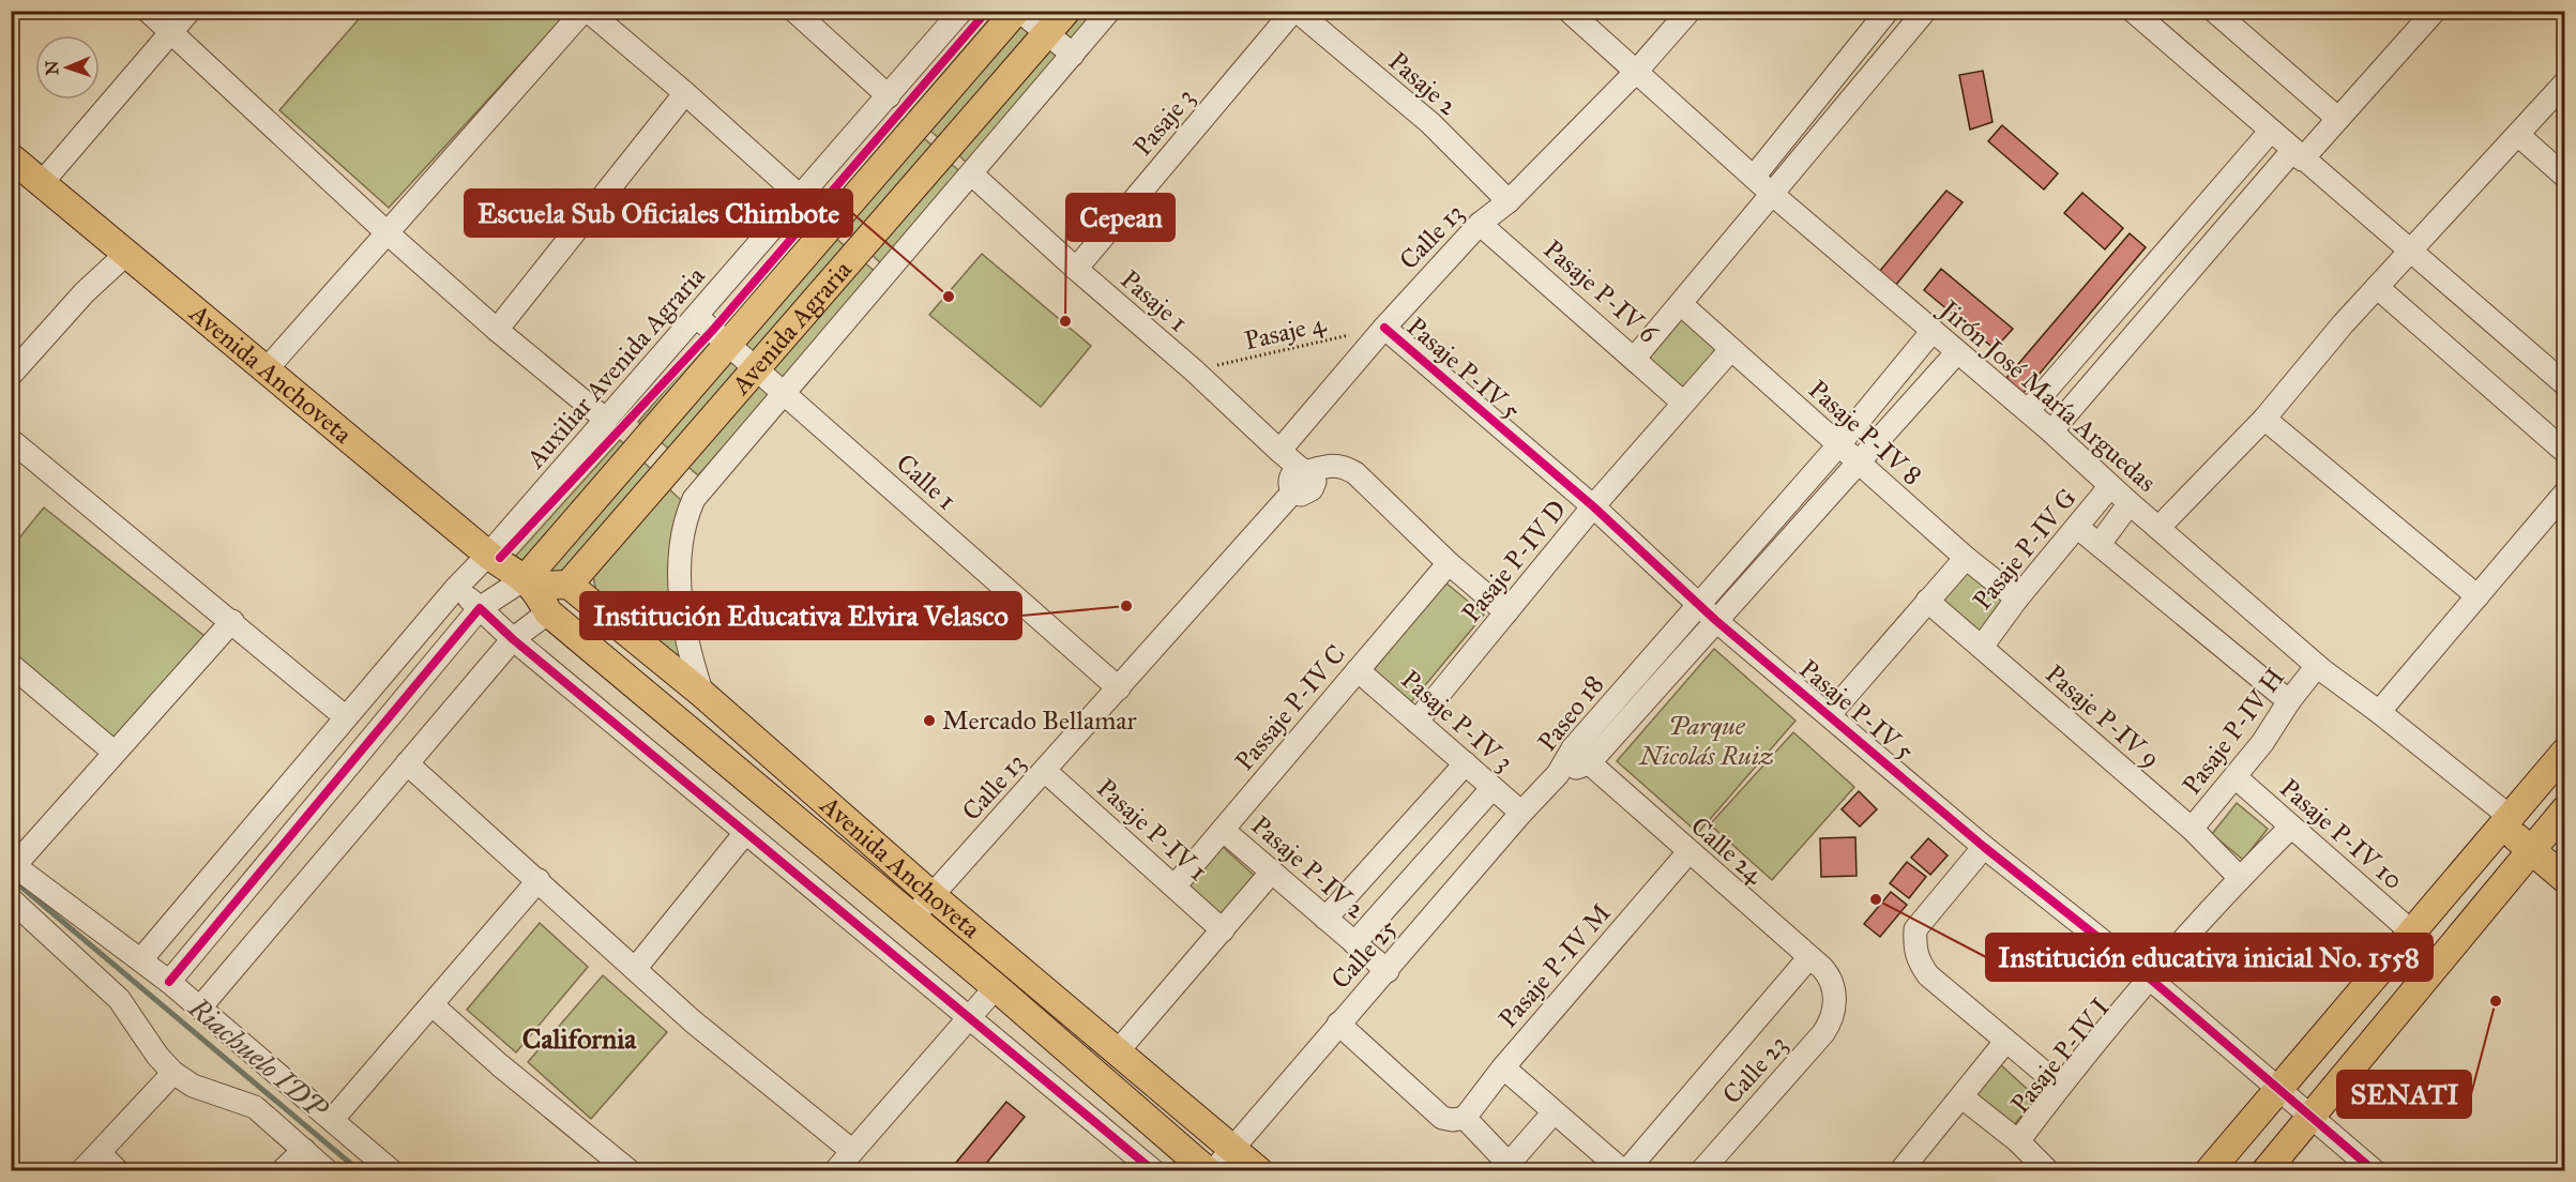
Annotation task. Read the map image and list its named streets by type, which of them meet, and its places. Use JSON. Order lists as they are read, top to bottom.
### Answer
{
  "streets": {
    "main road": ["Avenida Agraria", "Avenida Anchoveta"],
    "street": [
      "Pasaje 2",
      "Pasaje 3",
      "Calle 13",
      "Pasaje P-IV 6",
      "Pasaje 1",
      "Auxiliar Avenida Agraria",
      "Pasaje P-IV 5",
      "Jirón José María Arguedas",
      "Pasaje P-IV 8",
      "Calle 1",
      "Pasaje P-IV G",
      "Pasaje P-IV D",
      "Passaje P-IV C",
      "Paseo 18",
      "Pasaje P-IV 9",
      "Pasaje P-IV 3",
      "Pasaje P-IV H",
      "Pasaje P-IV 1",
      "Pasaje P-IV 10",
      "Calle 24",
      "Pasaje P-IV 2",
      "Calle 25",
      "Pasaje P-IV M",
      "Pasaje P-IV I",
      "Calle 23"
    ],
    "path": ["Pasaje 4"]
  },
  "crossings": [
    ["Pasaje 2", "Pasaje 3"],
    ["Pasaje 2", "Calle 13"],
    ["Pasaje 3", "Pasaje 1"],
    ["Calle 13", "Pasaje P-IV 6"],
    ["Calle 13", "Pasaje 1"],
    ["Calle 13", "Pasaje 4"],
    ["Calle 13", "Pasaje P-IV 5"],
    ["Calle 13", "Avenida Anchoveta"],
    ["Calle 13", "Jirón José María Arguedas"],
    ["Calle 13", "Calle 1"],
    ["Calle 13", "Pasaje P-IV 1"],
    ["Pasaje P-IV 6", "Pasaje P-IV D"],
    ["Pasaje 1", "Pasaje 4"],
    ["Avenida Agraria", "Avenida Anchoveta"],
    ["Avenida Agraria", "Calle 1"],
    ["Pasaje 4", "Pasaje P-IV 5"],
    ["Auxiliar Avenida Agraria", "Avenida Anchoveta"],
    ["Auxiliar Avenida Agraria", "Calle 1"],
    ["Pasaje P-IV 5", "Pasaje P-IV D"],
    ["Pasaje P-IV 5", "Paseo 18"],
    ["Pasaje P-IV 5", "Pasaje P-IV I"],
    ["Avenida Anchoveta", "Calle 25"],
    ["Jirón José María Arguedas", "Pasaje P-IV G"],
    ["Jirón José María Arguedas", "Paseo 18"],
    ["Jirón José María Arguedas", "Pasaje P-IV H"],
    ["Pasaje P-IV 8", "Pasaje P-IV G"],
    ["Pasaje P-IV 8", "Pasaje P-IV D"],
    ["Pasaje P-IV 8", "Paseo 18"],
    ["Pasaje P-IV G", "Pasaje P-IV 9"],
    ["Pasaje P-IV D", "Pasaje P-IV 3"],
    ["Passaje P-IV C", "Pasaje P-IV 3"],
    ["Passaje P-IV C", "Pasaje P-IV 1"],
    ["Passaje P-IV C", "Pasaje P-IV 2"],
    ["Paseo 18", "Calle 24"],
    ["Paseo 18", "Calle 25"],
    ["Pasaje P-IV 9", "Pasaje P-IV H"],
    ["Pasaje P-IV 9", "Pasaje P-IV I"],
    ["Pasaje P-IV 3", "Calle 25"],
    ["Pasaje P-IV H", "Pasaje P-IV 10"],
    ["Pasaje P-IV 10", "Pasaje P-IV I"],
    ["Calle 24", "Pasaje P-IV M"],
    ["Calle 24", "Calle 23"],
    ["Pasaje P-IV 2", "Calle 25"]
  ],
  "districts": ["California"],
  "water": ["Riachuelo IDP"],
  "parks": ["Parque Nicolás Ruiz"],
  "places": [
    "Escuela Sub Oficiales Chimbote",
    "Cepean",
    "Institución Educativa Elvira Velasco",
    "Mercado Bellamar",
    "Institución educativa inicial No. 1558",
    "SENATI"
  ],
  "north": "left"
}
